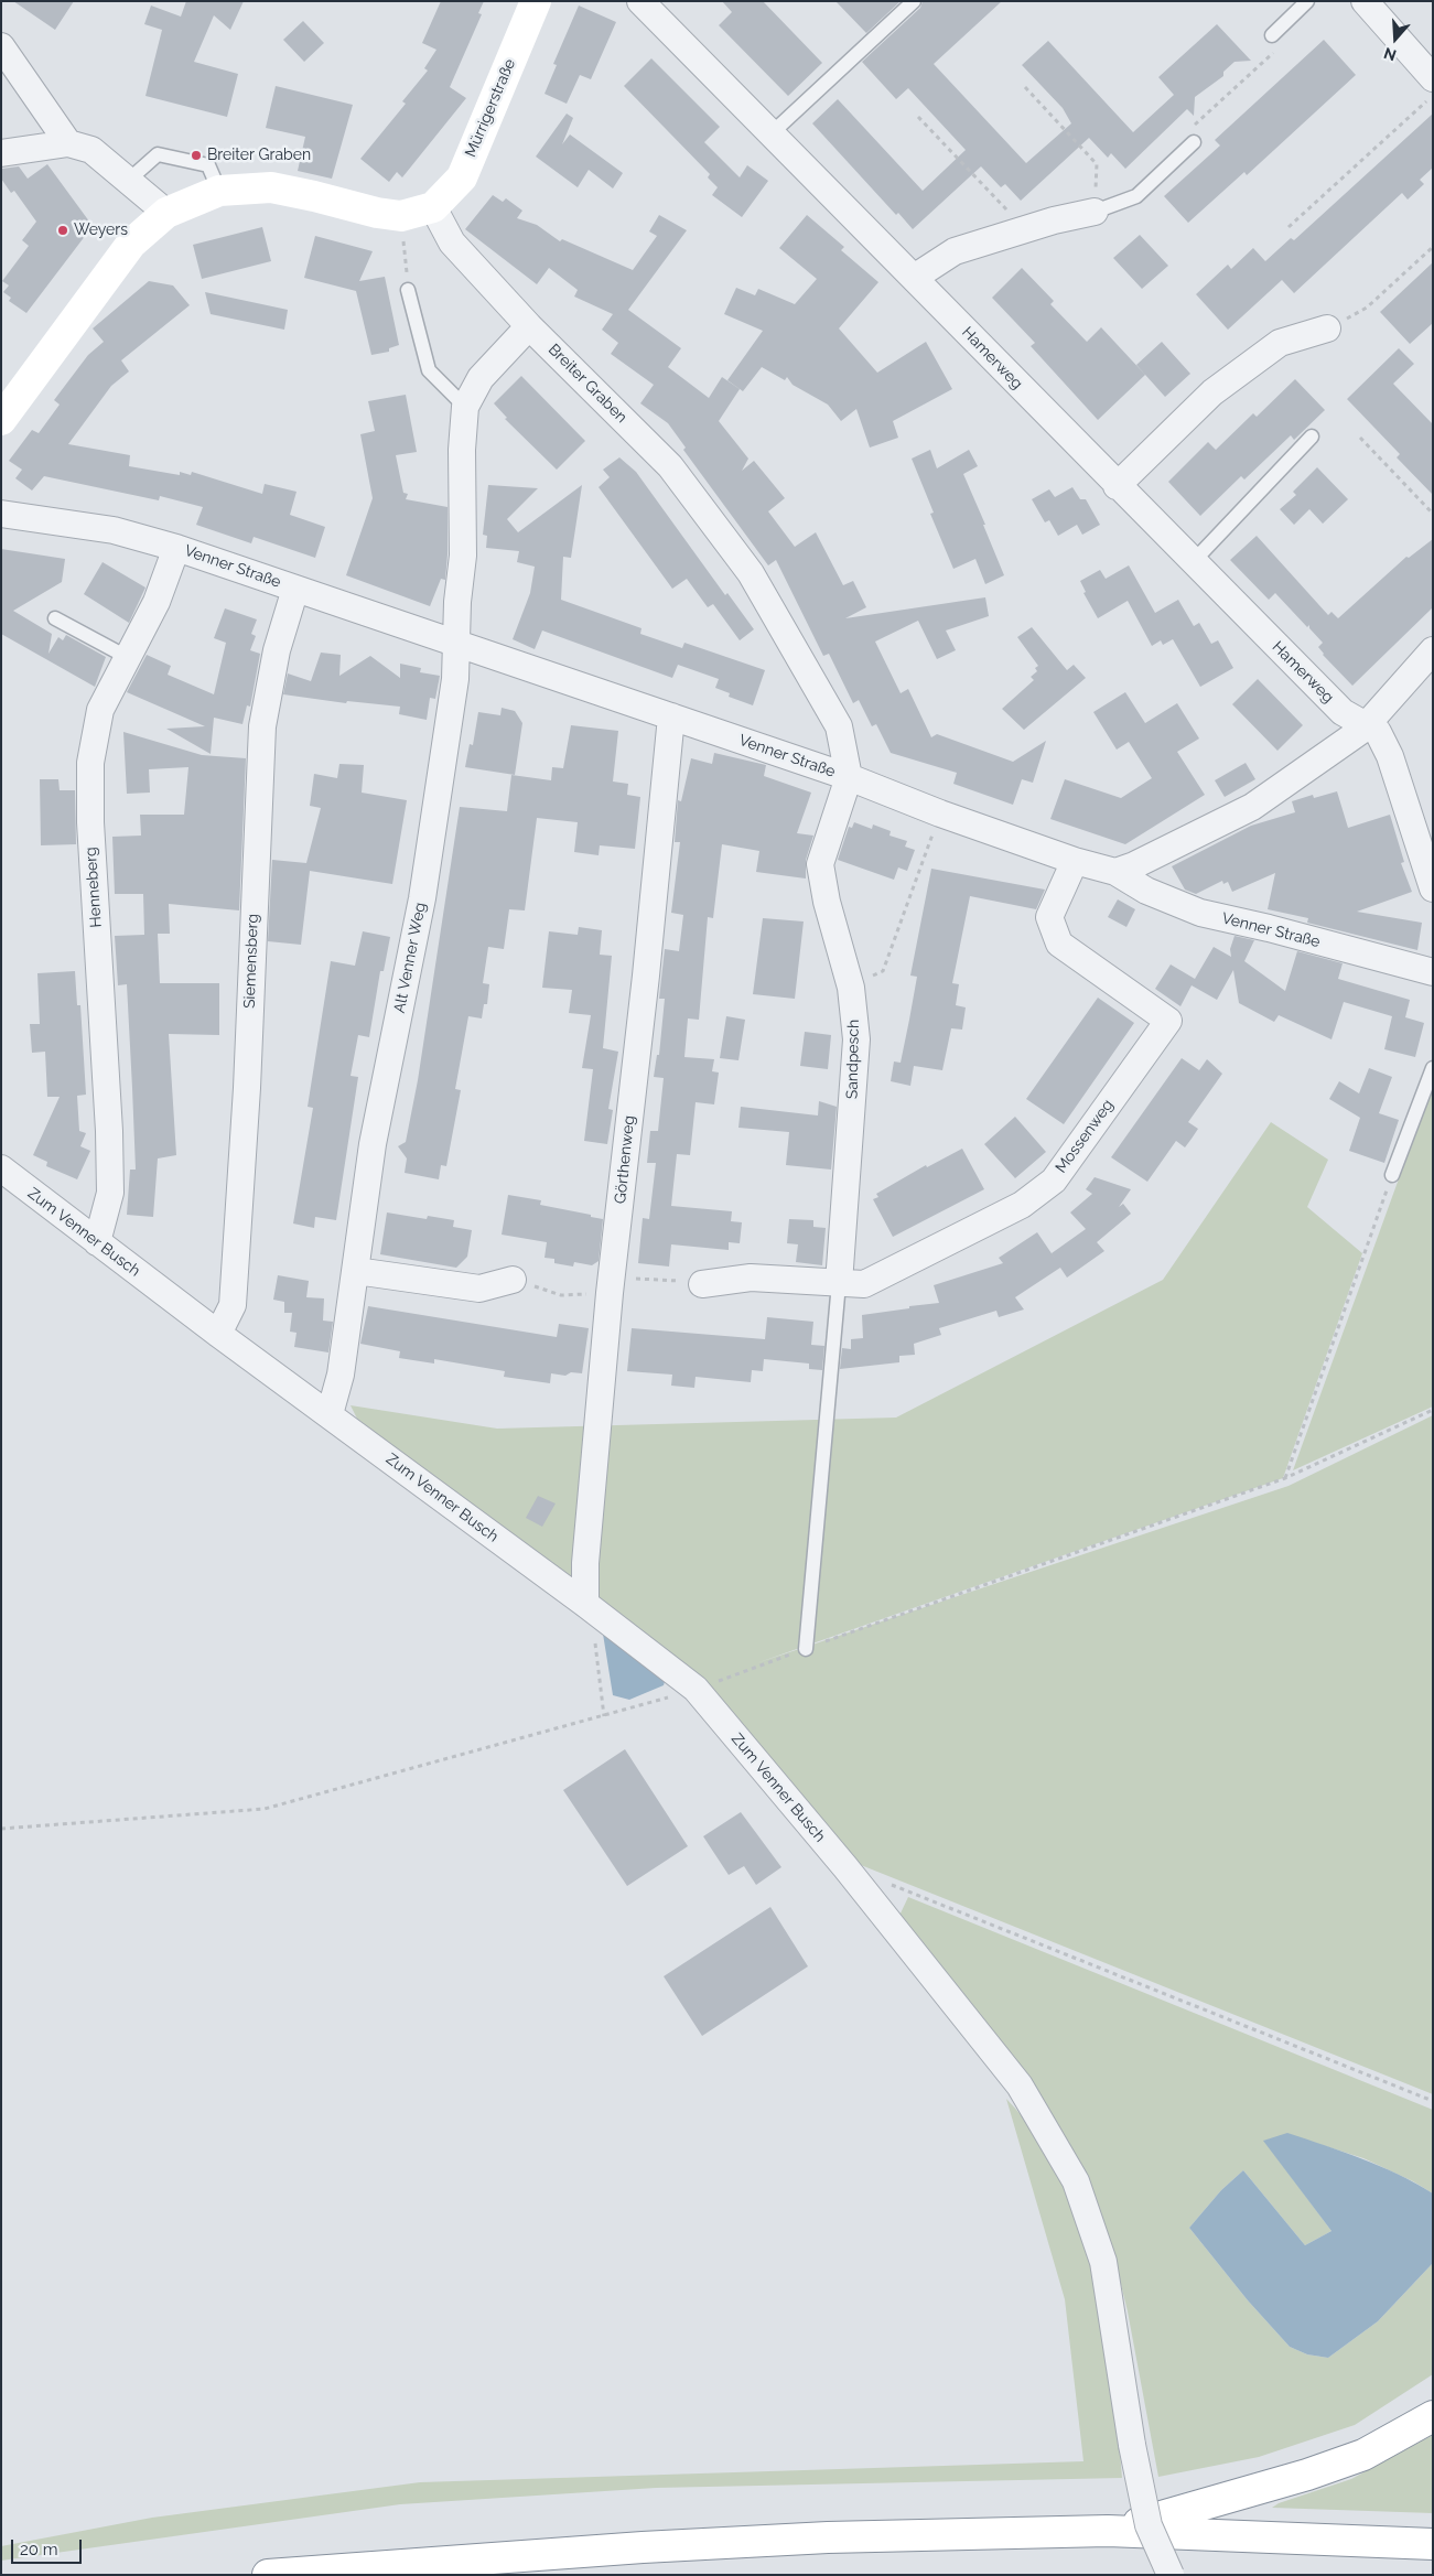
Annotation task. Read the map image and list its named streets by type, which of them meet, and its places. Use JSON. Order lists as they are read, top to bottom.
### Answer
{
  "streets": {
    "main road": ["Mürrigerstraße"],
    "street": [
      "Hamerweg",
      "Breiter Graben",
      "Venner Straße",
      "Henneberg",
      "Alt Venner Weg",
      "Siemensberg",
      "Sandpesch",
      "Mossenweg",
      "Görthenweg",
      "Zum Venner Busch"
    ]
  },
  "crossings": [
    ["Mürrigerstraße", "Breiter Graben"],
    ["Breiter Graben", "Venner Straße"],
    ["Breiter Graben", "Sandpesch"],
    ["Venner Straße", "Henneberg"],
    ["Venner Straße", "Alt Venner Weg"],
    ["Venner Straße", "Siemensberg"],
    ["Venner Straße", "Sandpesch"],
    ["Venner Straße", "Mossenweg"],
    ["Venner Straße", "Görthenweg"],
    ["Henneberg", "Zum Venner Busch"],
    ["Alt Venner Weg", "Zum Venner Busch"],
    ["Siemensberg", "Zum Venner Busch"],
    ["Sandpesch", "Mossenweg"],
    ["Görthenweg", "Zum Venner Busch"]
  ],
  "places": ["Breiter Graben", "Weyers"],
  "scale_bar": "20 m",
  "north": "bottom"
}
